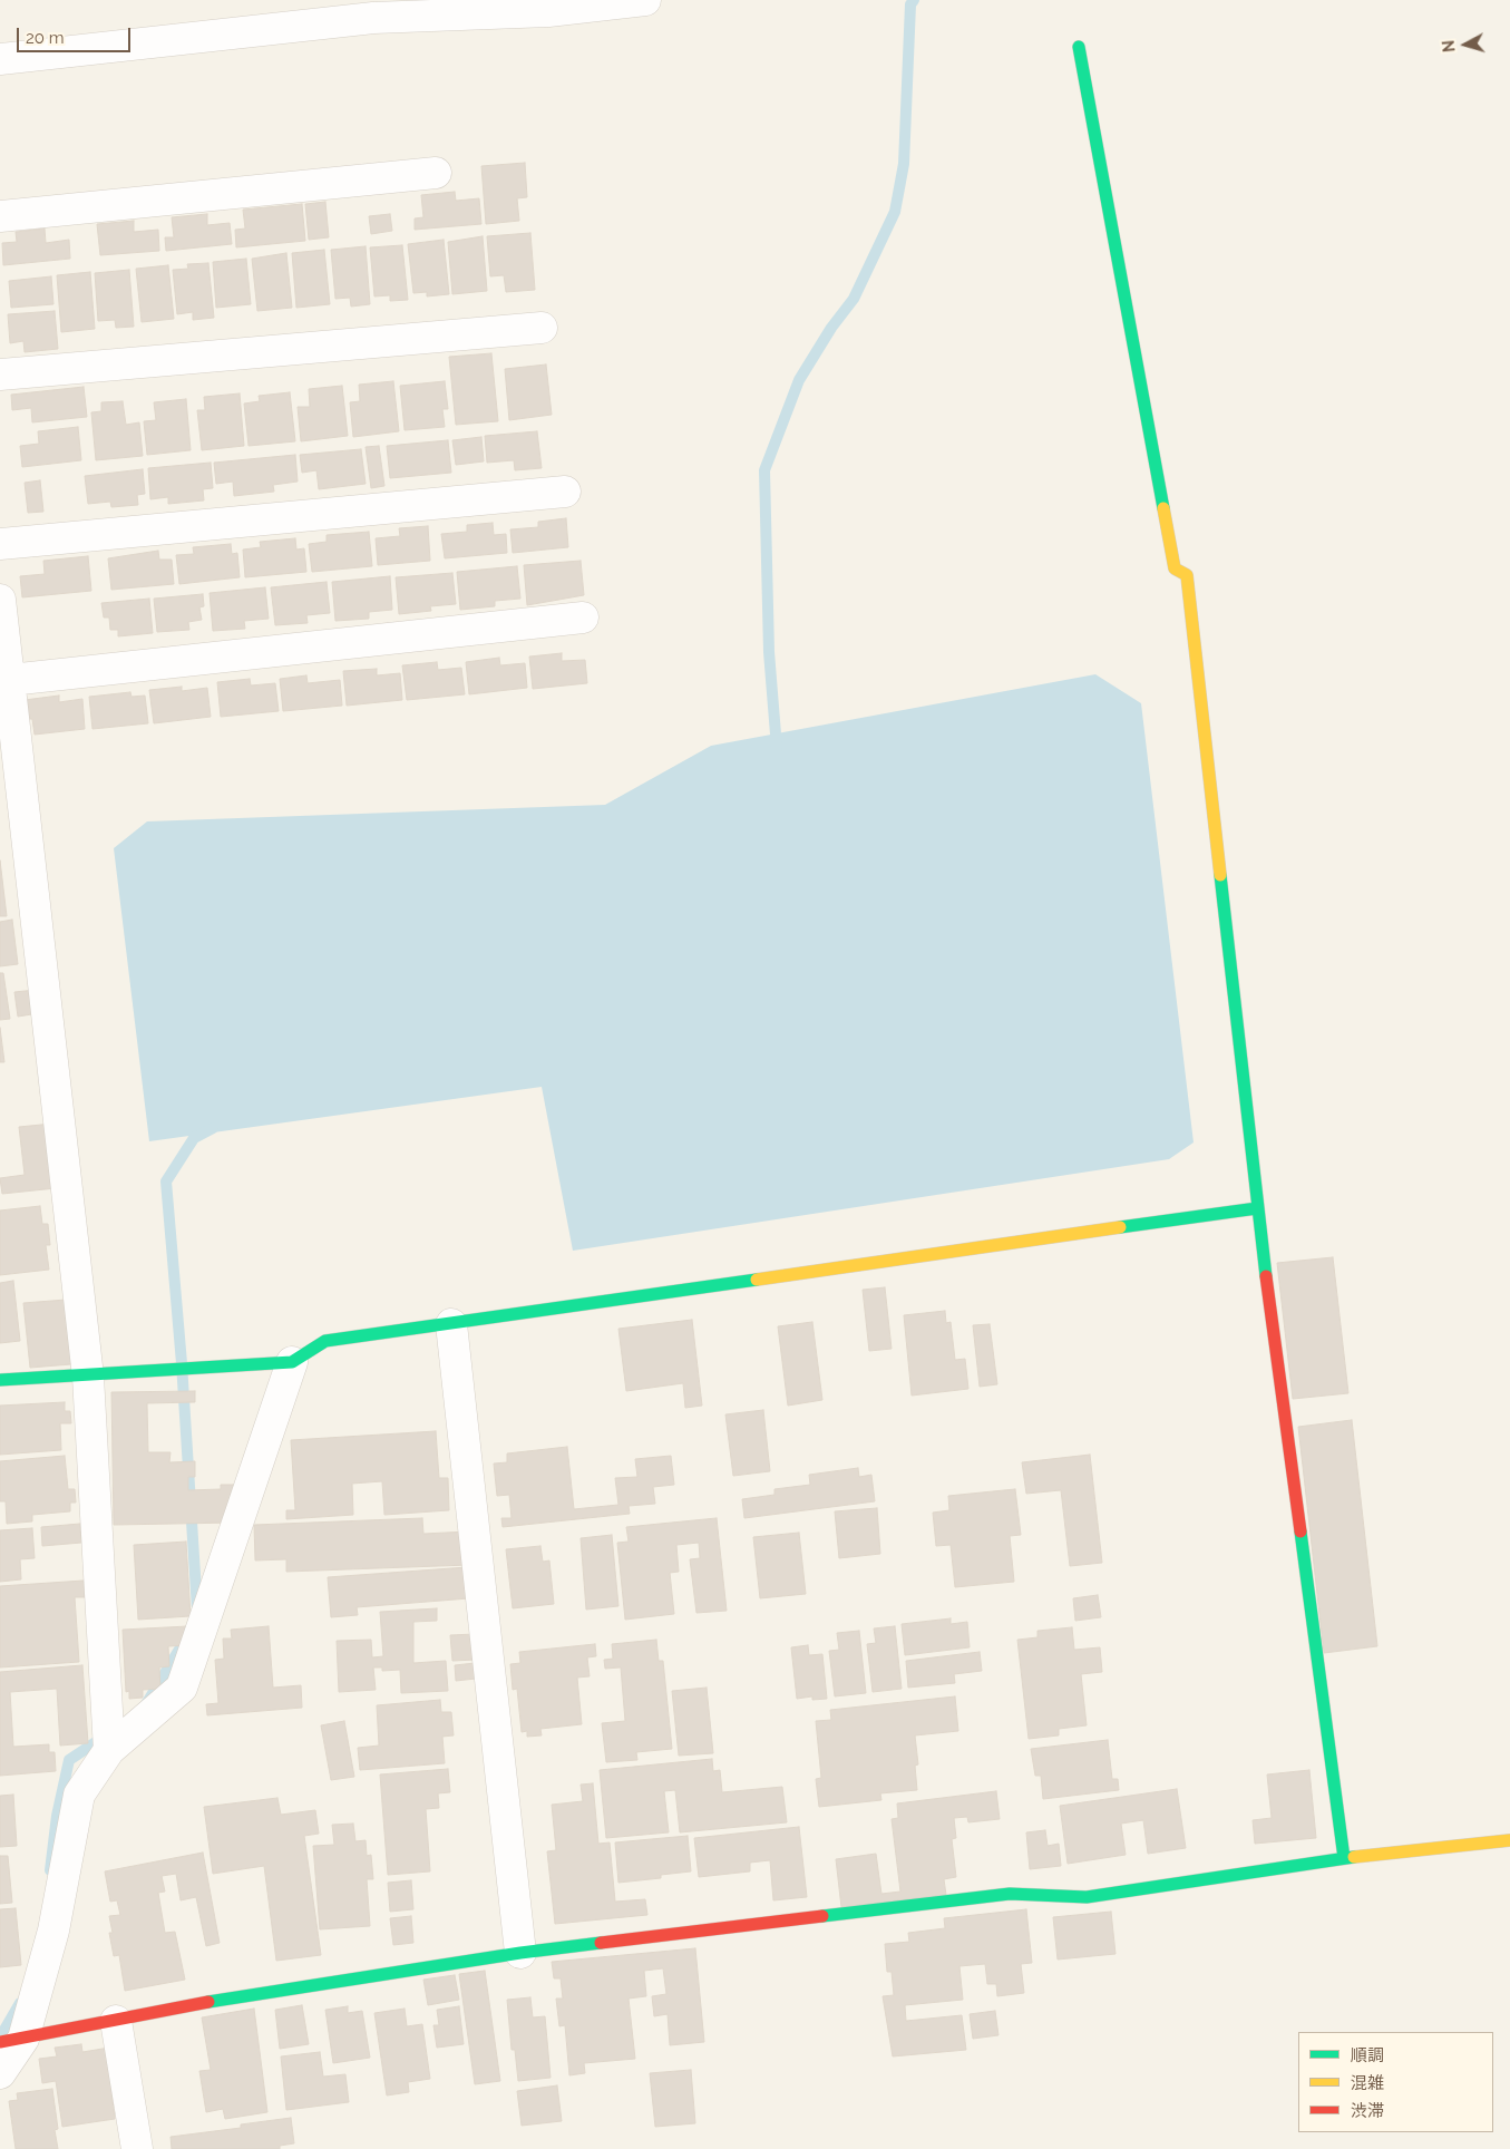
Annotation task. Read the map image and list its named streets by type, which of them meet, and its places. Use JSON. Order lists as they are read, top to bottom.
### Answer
{
  "legend": ["順調", "混雑", "渋滞"],
  "scale_bar": "20 m",
  "north": "left"
}
